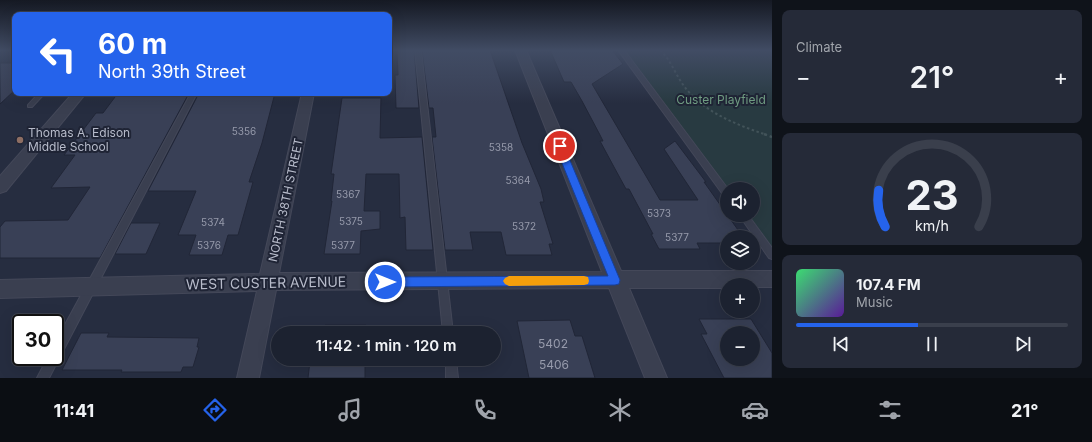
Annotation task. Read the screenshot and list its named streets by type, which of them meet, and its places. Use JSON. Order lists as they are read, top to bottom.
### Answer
{
  "streets": {
    "street": ["NORTH 38TH STREET", "WEST CUSTER AVENUE"]
  },
  "crossings": [
    ["NORTH 38TH STREET", "WEST CUSTER AVENUE"]
  ],
  "parks": ["Custer Playfield"],
  "places": ["Thomas A. Edison Middle School"],
  "house_numbers": [
    "5356",
    "5358",
    "5364",
    "5367",
    "5373",
    "5375",
    "5374",
    "5372",
    "5377",
    "5376",
    "5377",
    "5402",
    "5406"
  ],
  "page": {
    "tile": "Climate",
    "turn": ["60 m", "North 39th Street"],
    "heat": ["−", "21°", "+"],
    "map_buttons": ["+", "−"],
    "song": ["107.4 FM", "Music"],
    "limit": "30",
    "trip": "11:42 · 1 min · 120 m",
    "tabs": ["11:41", "21°"],
    "gauge": ["23", "km/h"]
  }
}
